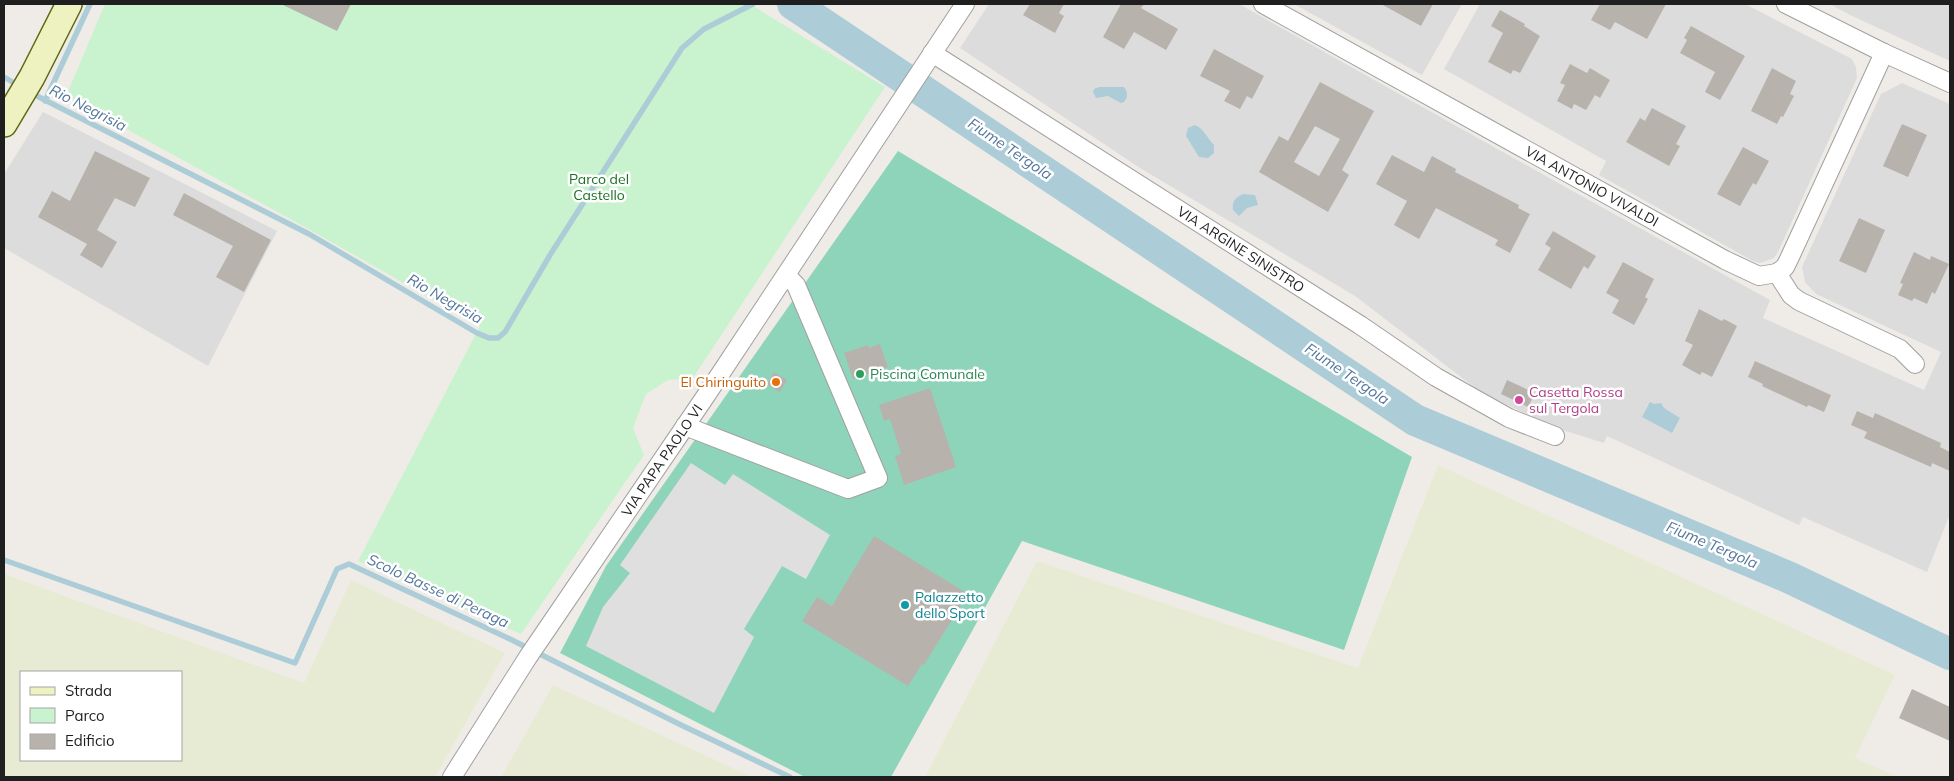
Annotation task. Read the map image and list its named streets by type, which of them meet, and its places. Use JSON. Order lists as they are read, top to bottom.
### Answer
{
  "streets": {
    "street": ["VIA ANTONIO VIVALDI", "VIA ARGINE SINISTRO", "VIA PAPA PAOLO VI"]
  },
  "crossings": [
    ["VIA ARGINE SINISTRO", "VIA PAPA PAOLO VI"]
  ],
  "water": ["Rio Negrisia", "Fiume Tergola", "Scolo Basse di Peraga"],
  "parks": ["Parco del Castello"],
  "places": [
    "Piscina Comunale",
    "El Chiringuito",
    "Casetta Rossa sul Tergola",
    "Palazzetto dello Sport"
  ],
  "legend": ["Strada", "Parco", "Edificio"]
}
